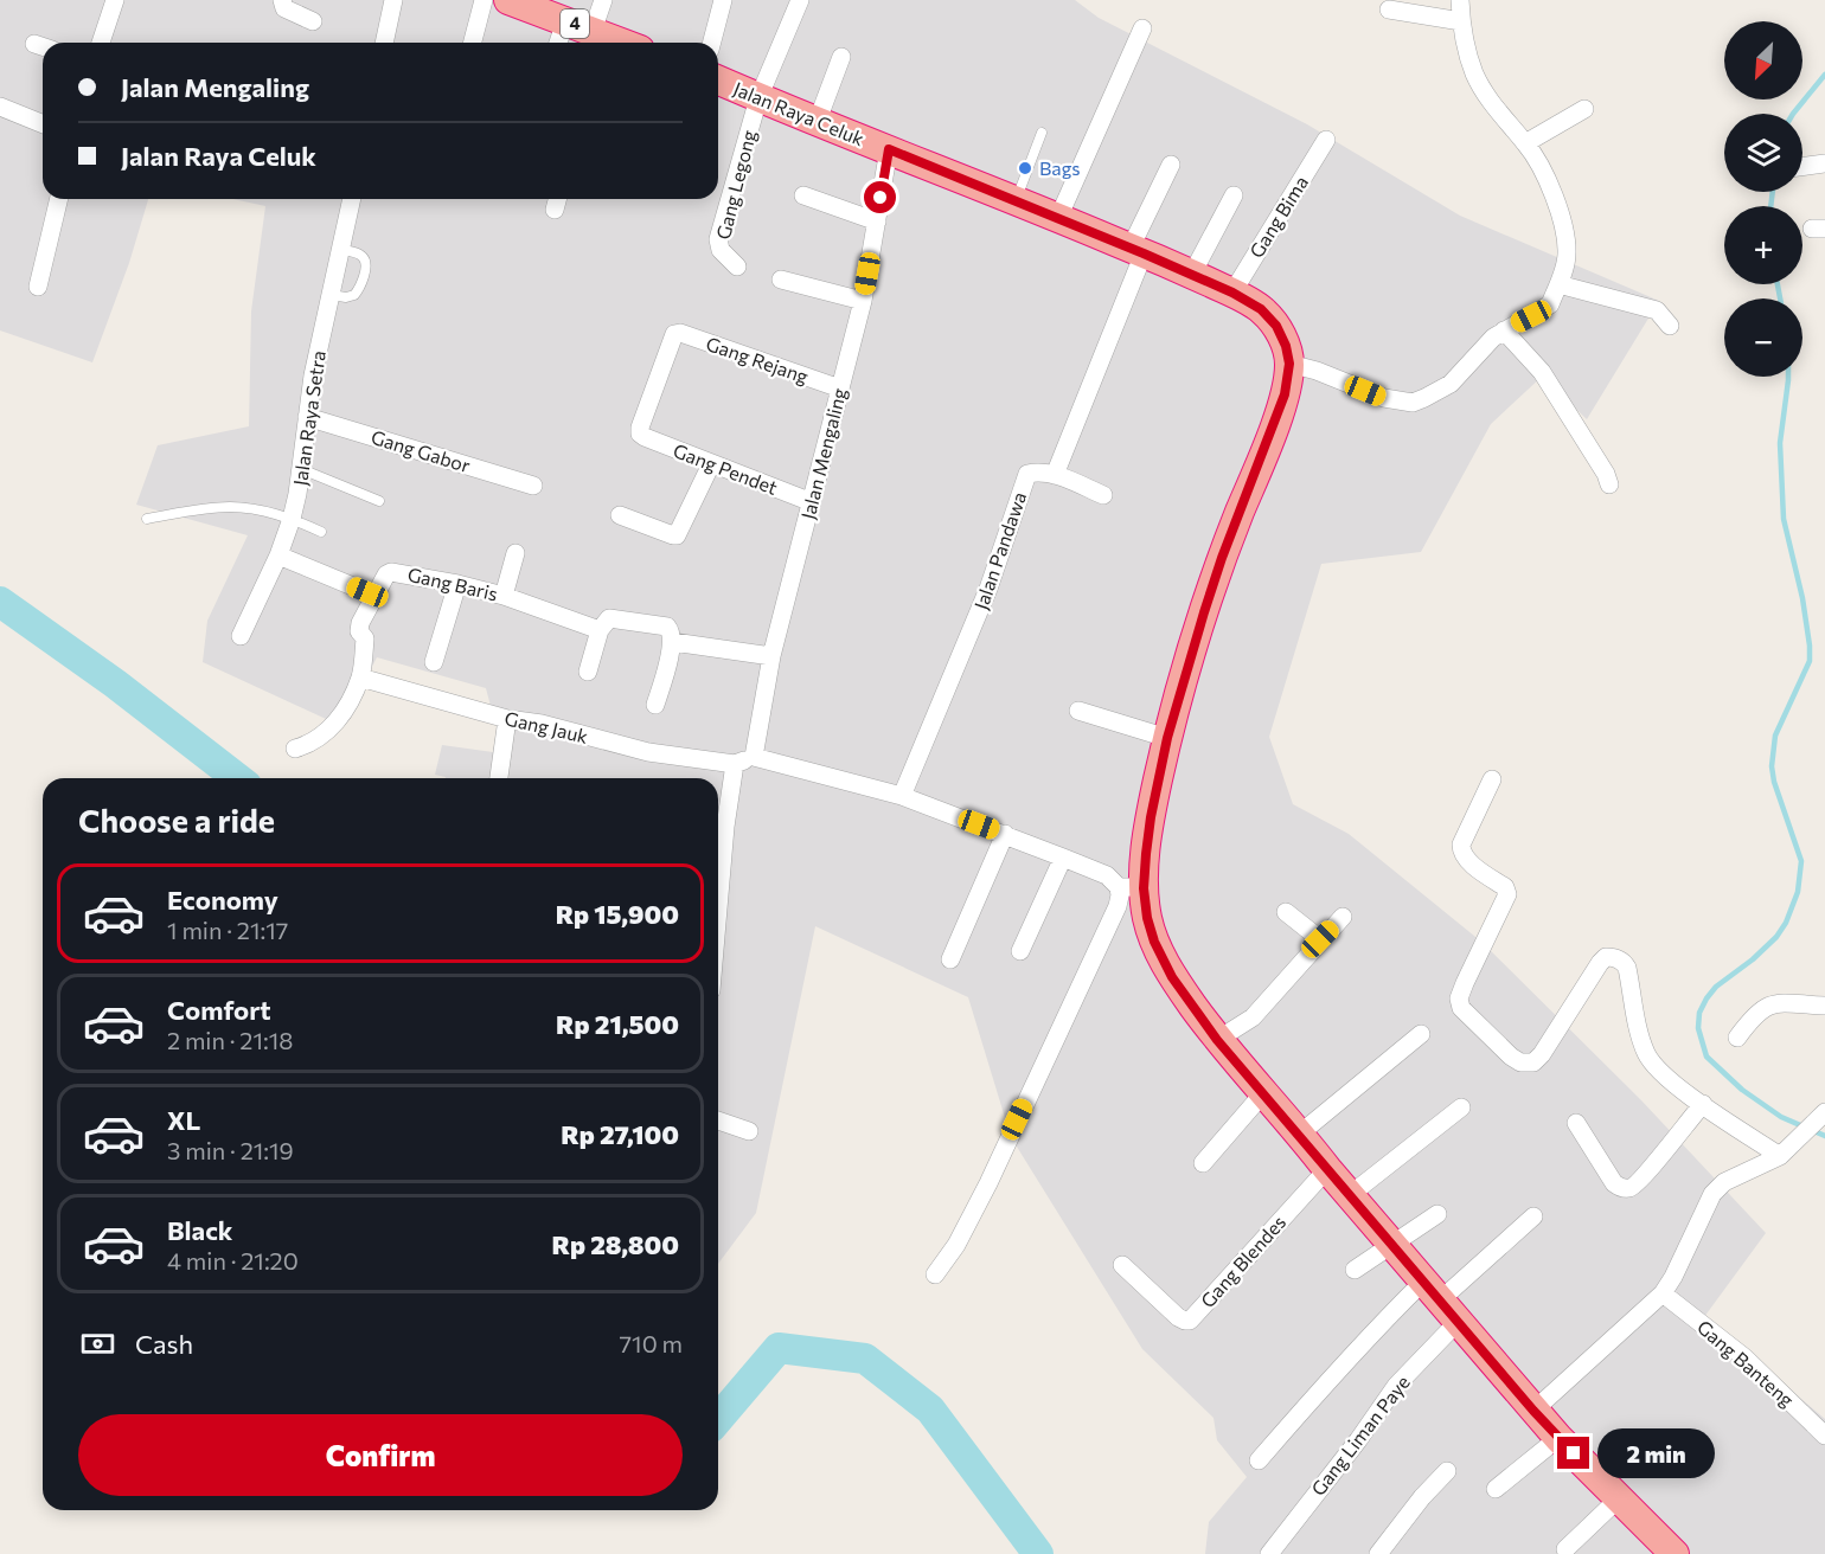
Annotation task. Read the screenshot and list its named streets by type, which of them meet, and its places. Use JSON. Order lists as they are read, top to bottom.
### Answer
{
  "streets": {
    "highway": ["4", "Jalan Raya Celuk"],
    "street": [
      "Gang Legong",
      "Gang Bima",
      "Gang Rejang",
      "Jalan Raya Setra",
      "Gang Gabor",
      "Jalan Mengaling",
      "Gang Pendet",
      "Jalan Pandawa",
      "Gang Baris",
      "Gang Jauk",
      "Gang Blendes",
      "Gang Banteng",
      "Gang Liman Paye"
    ]
  },
  "crossings": [
    ["Jalan Raya Celuk", "Gang Legong"],
    ["Jalan Raya Celuk", "Gang Bima"],
    ["Jalan Raya Celuk", "Jalan Mengaling"],
    ["Jalan Raya Celuk", "Gang Blendes"],
    ["Jalan Raya Celuk", "Gang Liman Paye"],
    ["Gang Rejang", "Jalan Mengaling"],
    ["Gang Rejang", "Gang Pendet"],
    ["Jalan Raya Setra", "Gang Gabor"],
    ["Jalan Mengaling", "Gang Pendet"],
    ["Gang Baris", "Gang Jauk"]
  ],
  "places": ["Bags"],
  "north": "bottom left",
  "page": {
    "map_buttons": ["+", "−"],
    "banner": ["Jalan Mengaling", "Jalan Raya Celuk"],
    "heading": "Choose a ride",
    "list": [
      {
        "name": "Economy",
        "note": "1 min · 21:17",
        "value": "Rp 15,900"
      },
      {
        "name": "Comfort",
        "note": "2 min · 21:18",
        "value": "Rp 21,500"
      },
      {
        "name": "XL",
        "note": "3 min · 21:19",
        "value": "Rp 27,100"
      },
      {
        "name": "Black",
        "note": "4 min · 21:20",
        "value": "Rp 28,800"
      }
    ],
    "pay": ["Cash", "710 m"],
    "buttons": "Confirm",
    "bubble": "2 min"
  }
}
